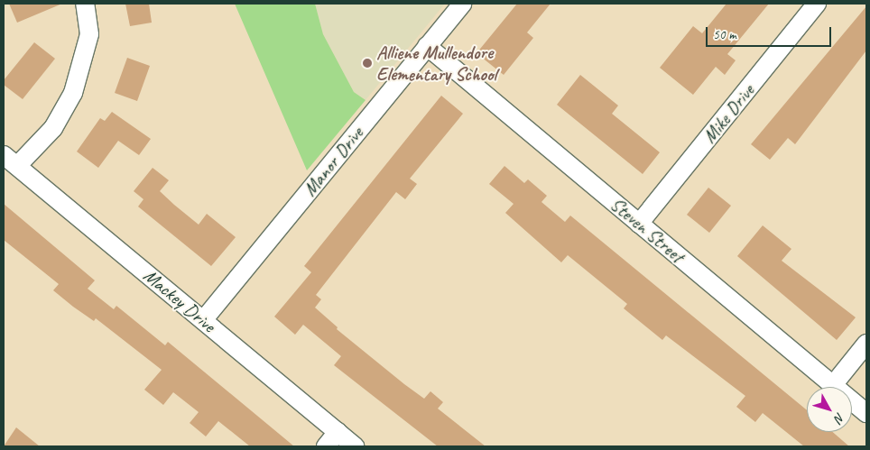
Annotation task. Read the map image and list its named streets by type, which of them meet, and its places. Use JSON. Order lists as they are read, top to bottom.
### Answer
{
  "streets": {
    "street": [
      "Mike Drive",
      "Manor Drive",
      "Steven Street",
      "Mackey Drive"
    ]
  },
  "crossings": [
    ["Mike Drive", "Steven Street"],
    ["Manor Drive", "Steven Street"],
    ["Manor Drive", "Mackey Drive"]
  ],
  "places": ["Alliene Mullendore Elementary School"],
  "scale_bar": "50 m",
  "north": "bottom right"
}
